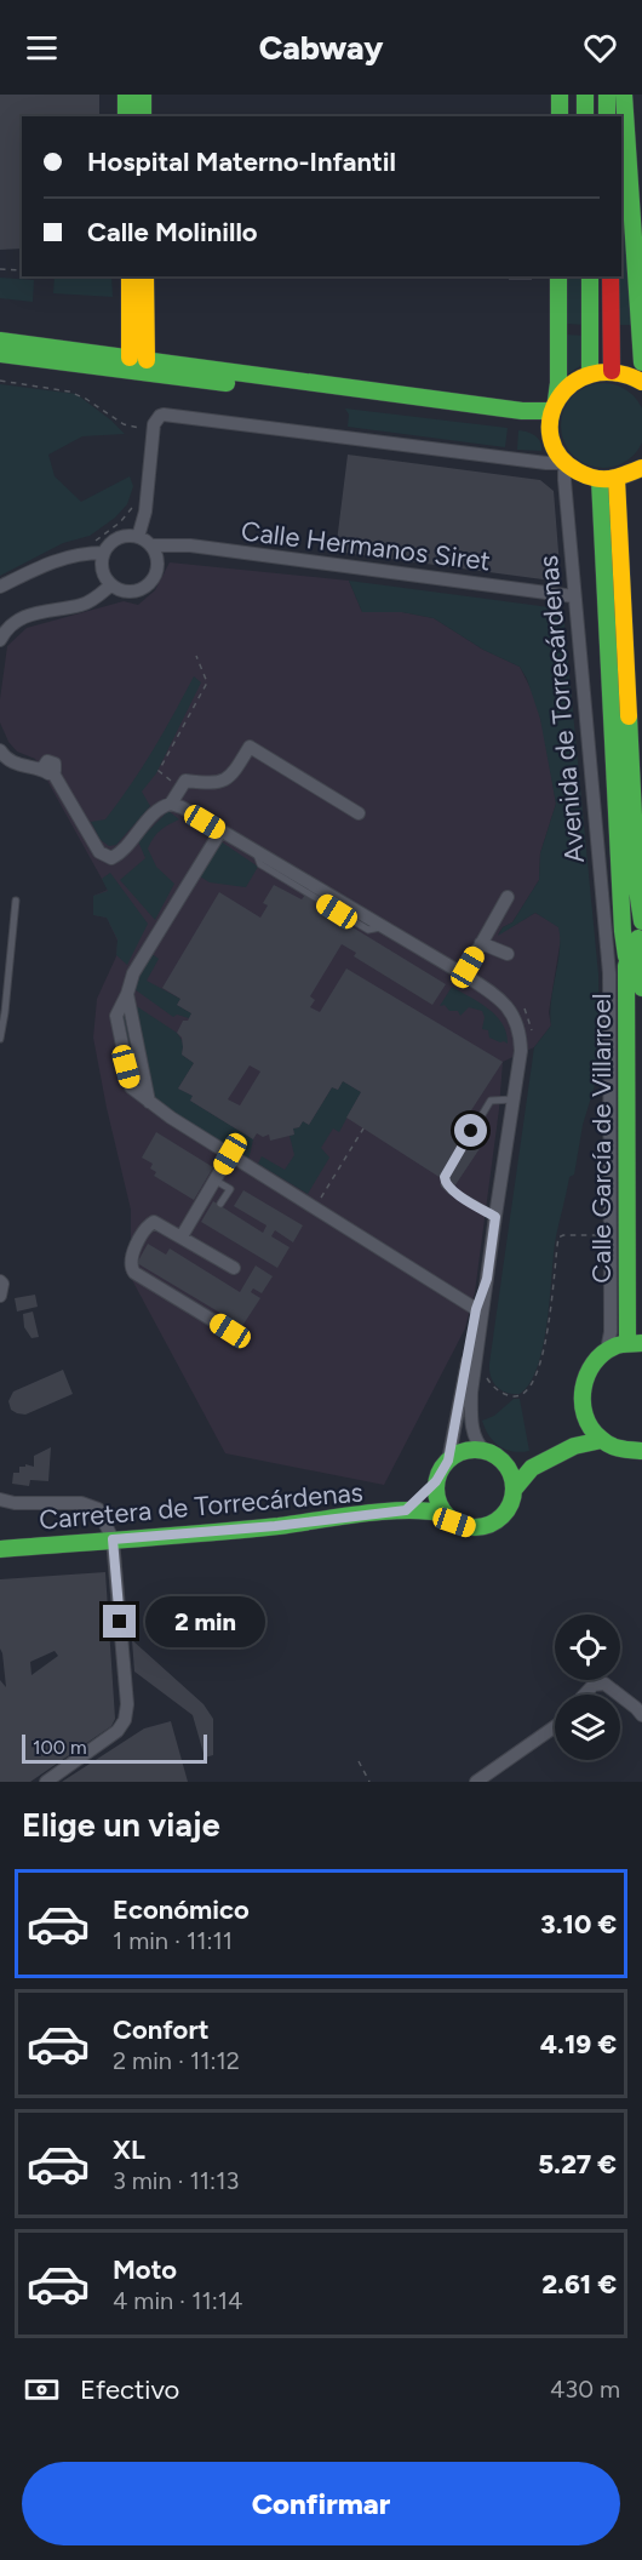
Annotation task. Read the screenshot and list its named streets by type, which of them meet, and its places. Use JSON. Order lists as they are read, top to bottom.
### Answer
{
  "streets": {
    "street": [
      "Calle Hermanos Siret",
      "Avenida de Torrecárdenas",
      "Calle García de Villarroel",
      "Carretera de Torrecárdenas"
    ]
  },
  "crossings": [
    ["Calle Hermanos Siret", "Avenida de Torrecárdenas"],
    ["Avenida de Torrecárdenas", "Calle García de Villarroel"]
  ],
  "scale_bar": "100 m",
  "page": {
    "header": "Cabway",
    "banner": ["Hospital Materno-Infantil", "Calle Molinillo"],
    "bubble": "2 min",
    "scale": "100 m",
    "heading": "Elige un viaje",
    "list": [
      {
        "name": "Económico",
        "note": "1 min · 11:11",
        "value": "3.10 €"
      },
      {
        "name": "Confort",
        "note": "2 min · 11:12",
        "value": "4.19 €"
      },
      {
        "name": "XL",
        "note": "3 min · 11:13",
        "value": "5.27 €"
      },
      {
        "name": "Moto",
        "note": "4 min · 11:14",
        "value": "2.61 €"
      }
    ],
    "pay": ["Efectivo", "430 m"],
    "buttons": "Confirmar"
  }
}
